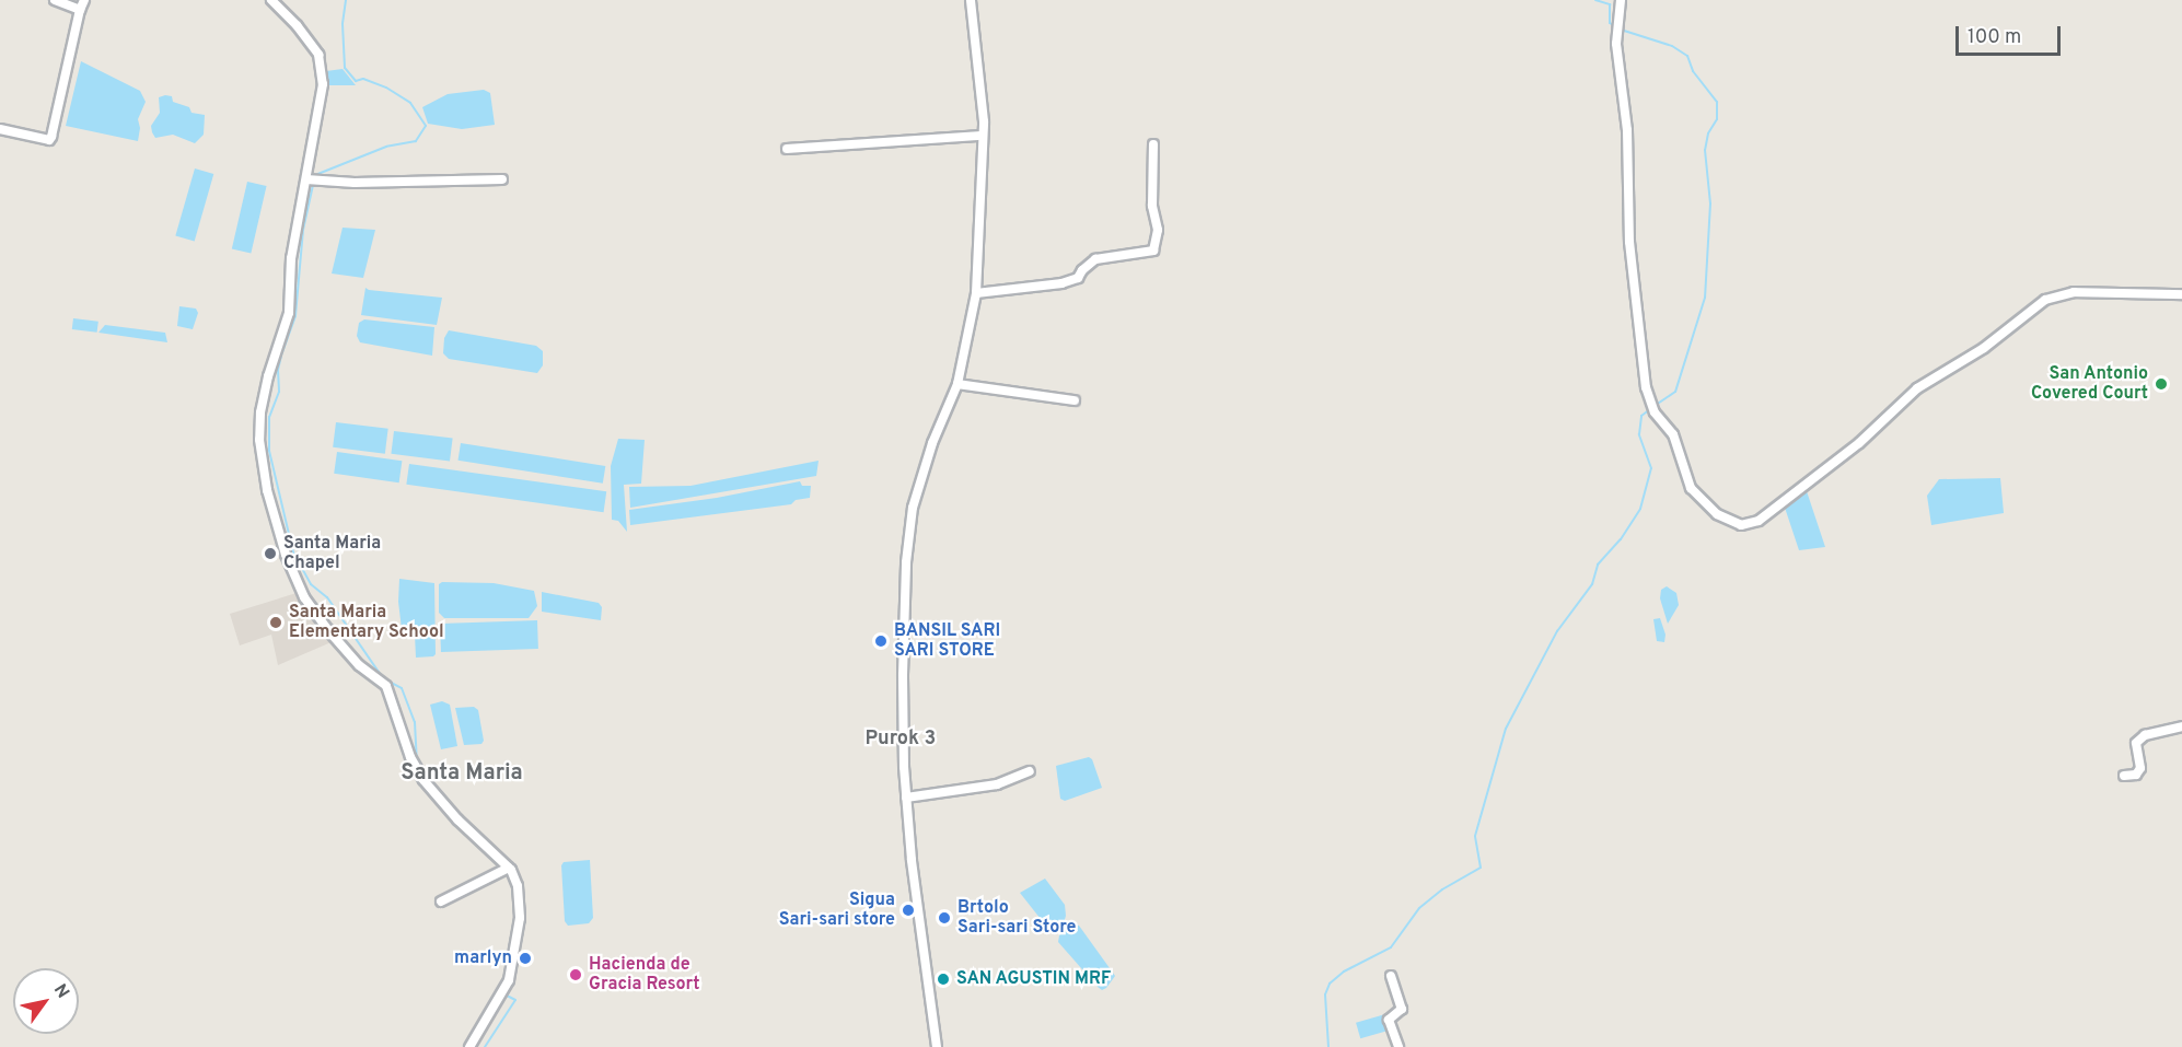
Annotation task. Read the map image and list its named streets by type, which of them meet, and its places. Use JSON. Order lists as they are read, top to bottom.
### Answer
{
  "districts": ["Purok 3", "Santa Maria"],
  "places": [
    "San Antonio Covered Court",
    "Santa Maria Chapel",
    "Santa Maria Elementary School",
    "BANSIL SARI SARI STORE",
    "Sigua Sari-sari store",
    "Brtolo Sari-sari Store",
    "marlyn",
    "Hacienda de Gracia Resort",
    "SAN AGUSTIN MRF"
  ],
  "scale_bar": "100 m",
  "north": "top right"
}
